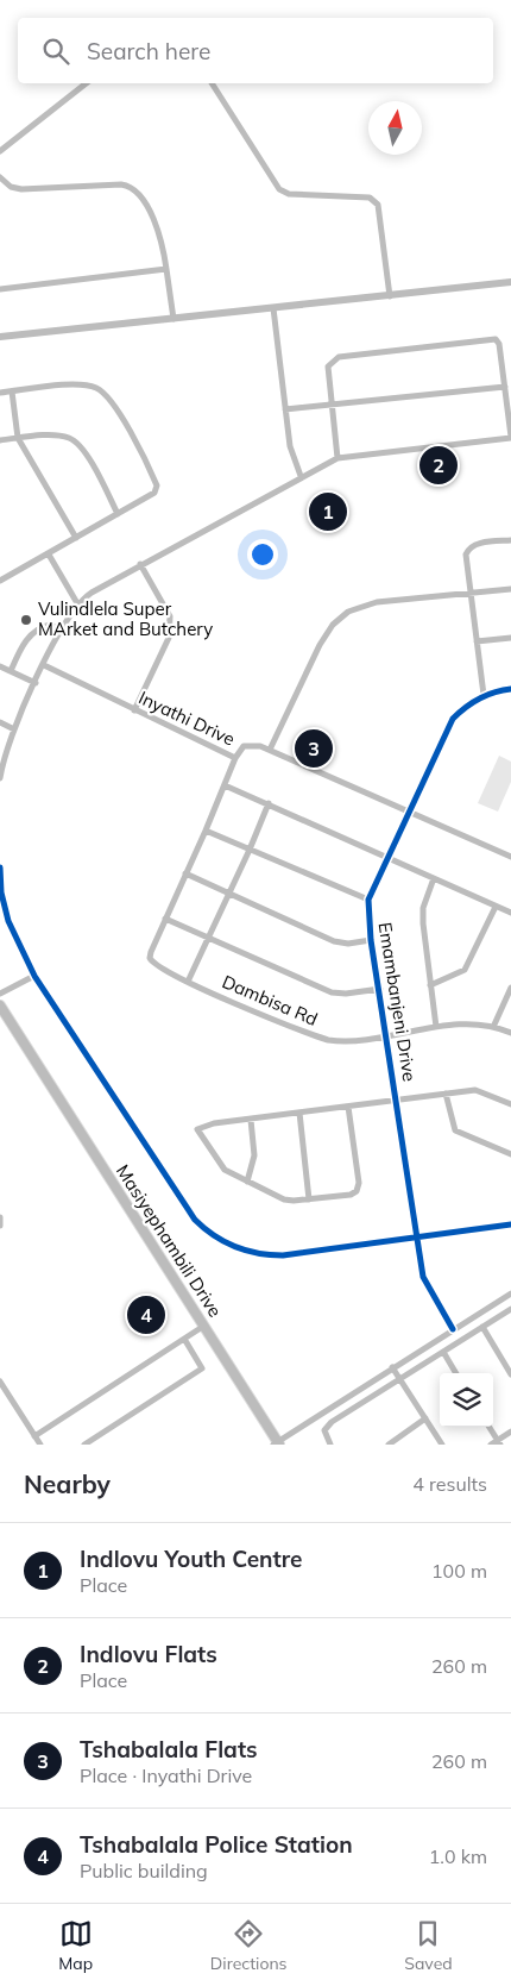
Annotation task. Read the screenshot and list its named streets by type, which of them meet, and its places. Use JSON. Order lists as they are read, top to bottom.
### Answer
{
  "streets": {
    "main road": ["Masiyephambili Drive"],
    "street": ["Inyathi Drive", "Dambisa Rd", "Emambanjeni Drive"]
  },
  "crossings": [
    ["Inyathi Drive", "Emambanjeni Drive"],
    ["Dambisa Rd", "Emambanjeni Drive"]
  ],
  "places": ["Vulindlela Super MArket and Butchery"],
  "north": "top",
  "page": {
    "search": "Search here",
    "pins": [
      "2",
      "1",
      "3",
      "4"
    ],
    "heading": ["Nearby", "4 results"],
    "list": [
      {
        "mark": "1",
        "name": "Indlovu Youth Centre",
        "note": "Place",
        "value": "100 m"
      },
      {
        "mark": "2",
        "name": "Indlovu Flats",
        "note": "Place",
        "value": "260 m"
      },
      {
        "mark": "3",
        "name": "Tshabalala Flats",
        "note": "Place · Inyathi Drive",
        "value": "260 m"
      },
      {
        "mark": "4",
        "name": "Tshabalala Police Station",
        "note": "Public building",
        "value": "1.0 km"
      }
    ],
    "nav": ["Map", "Directions", "Saved"]
  }
}
